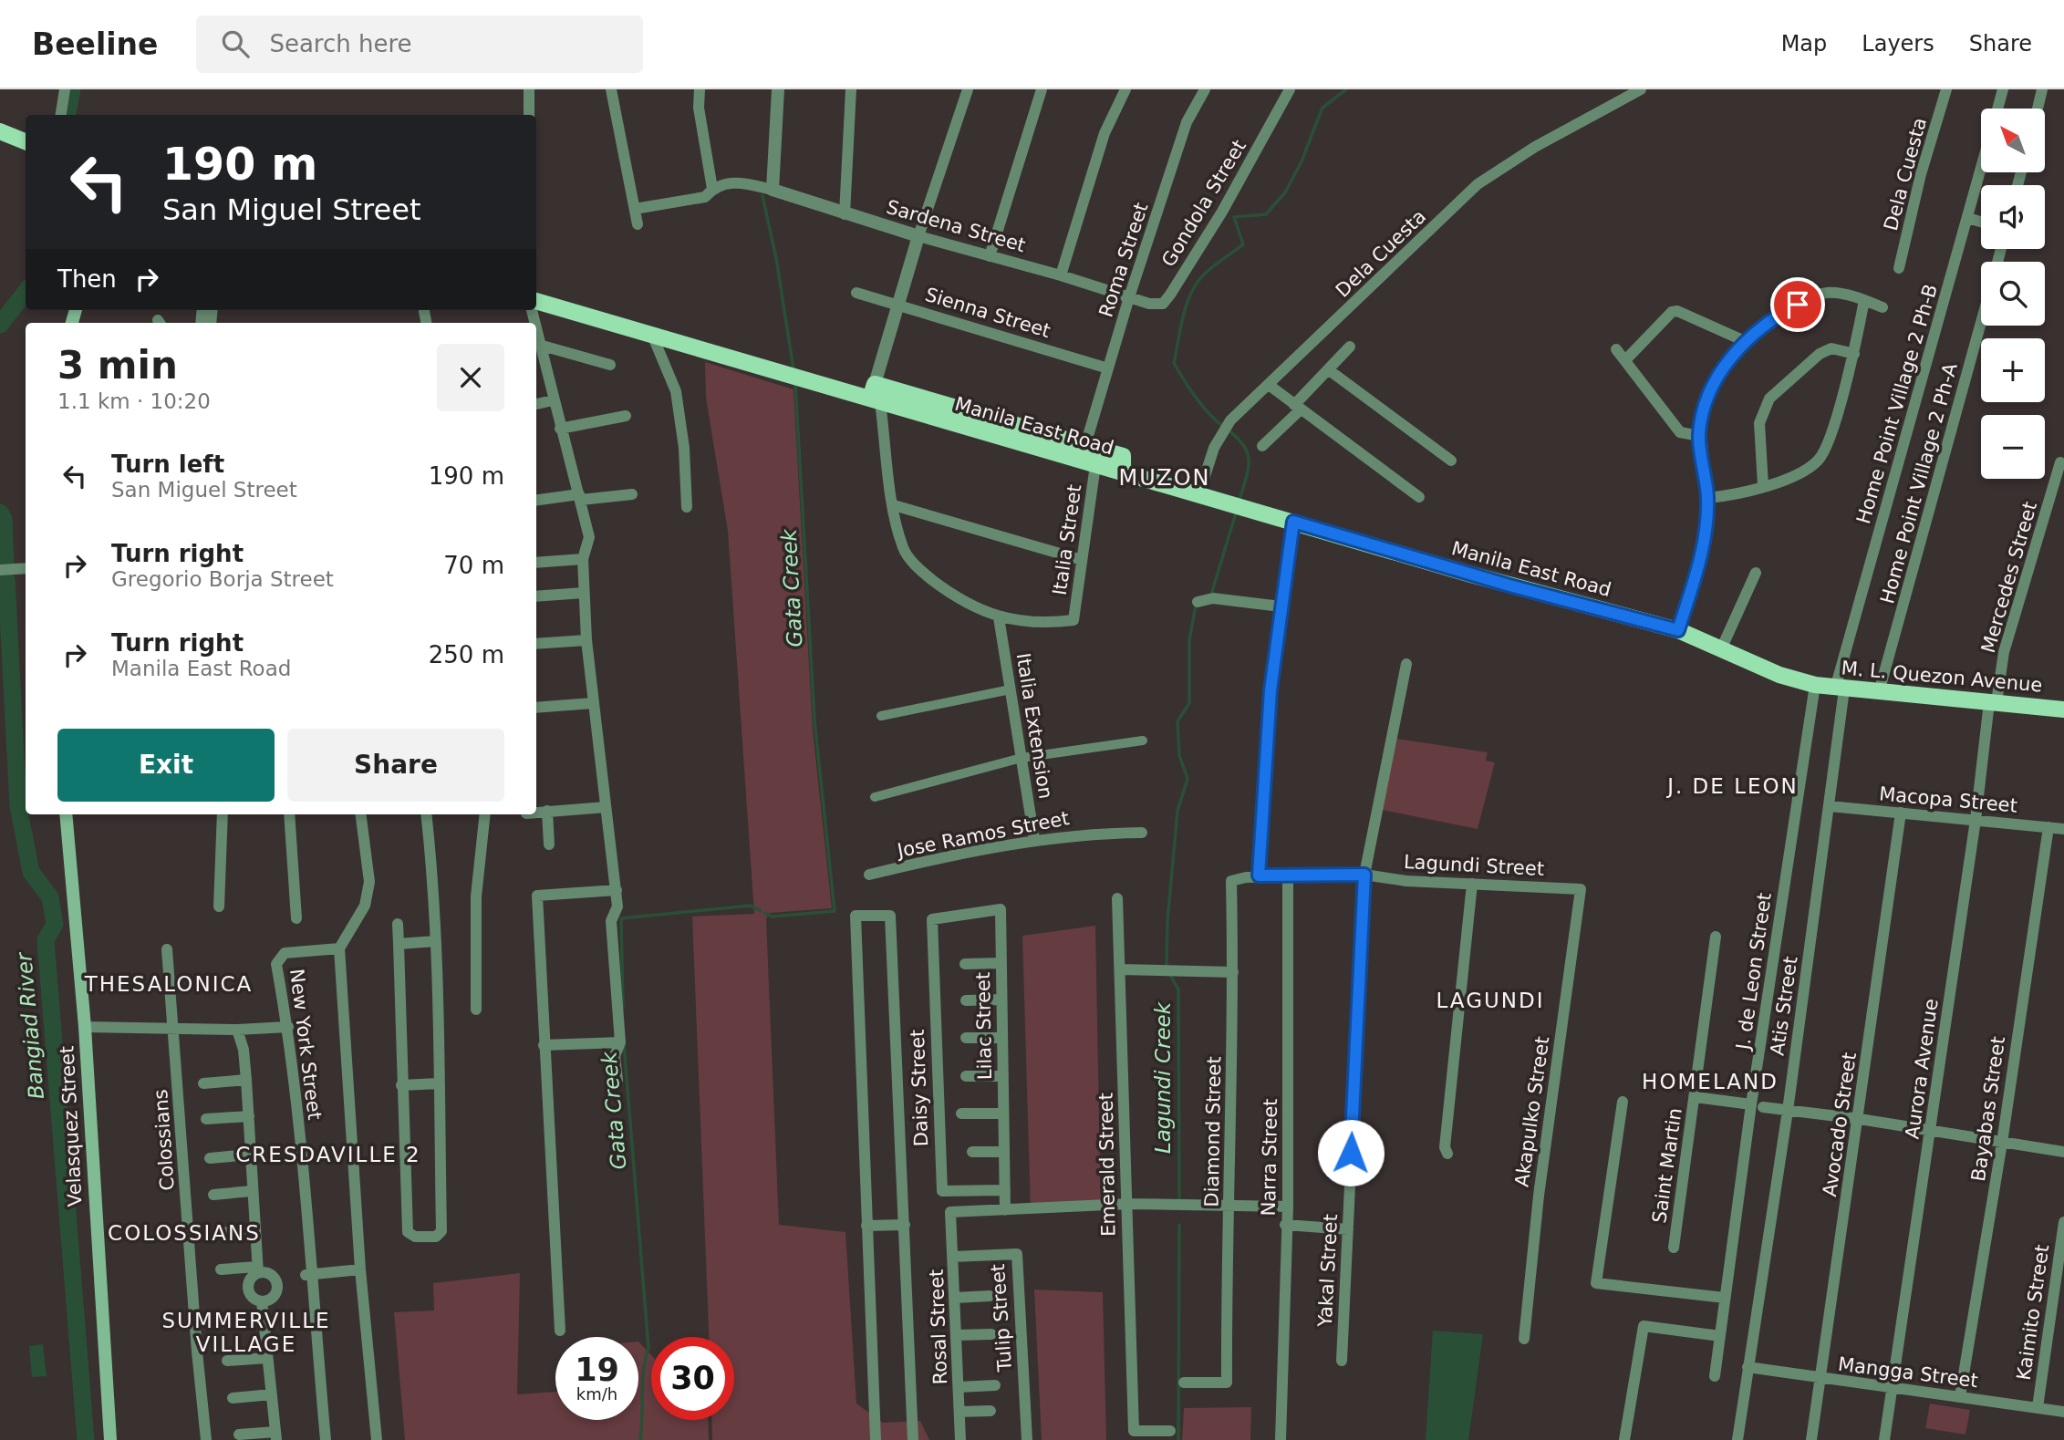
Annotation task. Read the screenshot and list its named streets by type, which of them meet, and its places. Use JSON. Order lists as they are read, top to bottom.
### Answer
{
  "streets": {
    "main road": ["Manila East Road", "M. L. Quezon Avenue", "Velasquez Street"],
    "street": [
      "Dela Cuesta",
      "Gondola Street",
      "Sardena Street",
      "Roma Street",
      "Sienna Street",
      "Home Point Village 2 Ph-B",
      "Home Point Village 2 Ph-A",
      "Italia Street",
      "Mercedes Street",
      "Italia Extension",
      "Macopa Street",
      "Jose Ramos Street",
      "Lagundi Street",
      "J. de Leon Street",
      "Atis Street",
      "Lilac Street",
      "New York Street",
      "Aurora Avenue",
      "Daisy Street",
      "Bayabas Street",
      "Akapulko Street",
      "Avocado Street",
      "Diamond Street",
      "Colossians",
      "Narra Street",
      "Emerald Street",
      "Saint Martin",
      "Yakal Street",
      "Kaimito Street",
      "Tulip Street",
      "Rosal Street",
      "Mangga Street"
    ]
  },
  "crossings": [
    ["Dela Cuesta", "Manila East Road"],
    ["Gondola Street", "Sardena Street"],
    ["Gondola Street", "Roma Street"],
    ["Sardena Street", "Roma Street"],
    ["Roma Street", "Sienna Street"],
    ["Home Point Village 2 Ph-B", "M. L. Quezon Avenue"],
    ["Home Point Village 2 Ph-B", "Atis Street"],
    ["Manila East Road", "Italia Street"],
    ["Manila East Road", "M. L. Quezon Avenue"],
    ["Manila East Road", "J. de Leon Street"],
    ["Home Point Village 2 Ph-A", "M. L. Quezon Avenue"],
    ["Italia Street", "Italia Extension"],
    ["Mercedes Street", "M. L. Quezon Avenue"],
    ["Mercedes Street", "Aurora Avenue"],
    ["M. L. Quezon Avenue", "J. de Leon Street"],
    ["M. L. Quezon Avenue", "Atis Street"],
    ["M. L. Quezon Avenue", "Aurora Avenue"],
    ["Italia Extension", "Jose Ramos Street"],
    ["Macopa Street", "Atis Street"],
    ["Macopa Street", "Aurora Avenue"],
    ["Macopa Street", "Bayabas Street"],
    ["Macopa Street", "Avocado Street"],
    ["Lagundi Street", "Akapulko Street"],
    ["Lagundi Street", "Diamond Street"],
    ["Lagundi Street", "Narra Street"],
    ["Lagundi Street", "Yakal Street"],
    ["Atis Street", "Mangga Street"],
    ["Lilac Street", "Daisy Street"],
    ["Lilac Street", "Rosal Street"],
    ["Aurora Avenue", "Mangga Street"],
    ["Bayabas Street", "Mangga Street"],
    ["Avocado Street", "Mangga Street"],
    ["Kaimito Street", "Mangga Street"],
    ["Tulip Street", "Rosal Street"]
  ],
  "districts": [
    "MUZON",
    "J. DE LEON",
    "THESALONICA",
    "LAGUNDI",
    "HOMELAND",
    "CRESDAVILLE 2",
    "COLOSSIANS",
    "SUMMERVILLE VILLAGE"
  ],
  "water": ["Gata Creek", "Bangiad River", "Lagundi Creek"],
  "north": "top left",
  "page": {
    "header": "Beeline",
    "search": "Search here",
    "nav": ["Map", "Layers", "Share"],
    "map_buttons": ["+", "−"],
    "turn": ["190 m", "San Miguel Street"],
    "then": "Then",
    "heading": ["3 min", "1.1 km · 10:20"],
    "list": [
      {
        "name": "Turn left",
        "note": "San Miguel Street",
        "value": "190 m"
      },
      {
        "name": "Turn right",
        "note": "Gregorio Borja Street",
        "value": "70 m"
      },
      {
        "name": "Turn right",
        "note": "Manila East Road",
        "value": "250 m"
      }
    ],
    "buttons": ["Exit", "Share"],
    "speed": "19 km/h",
    "limit": "30"
  }
}
